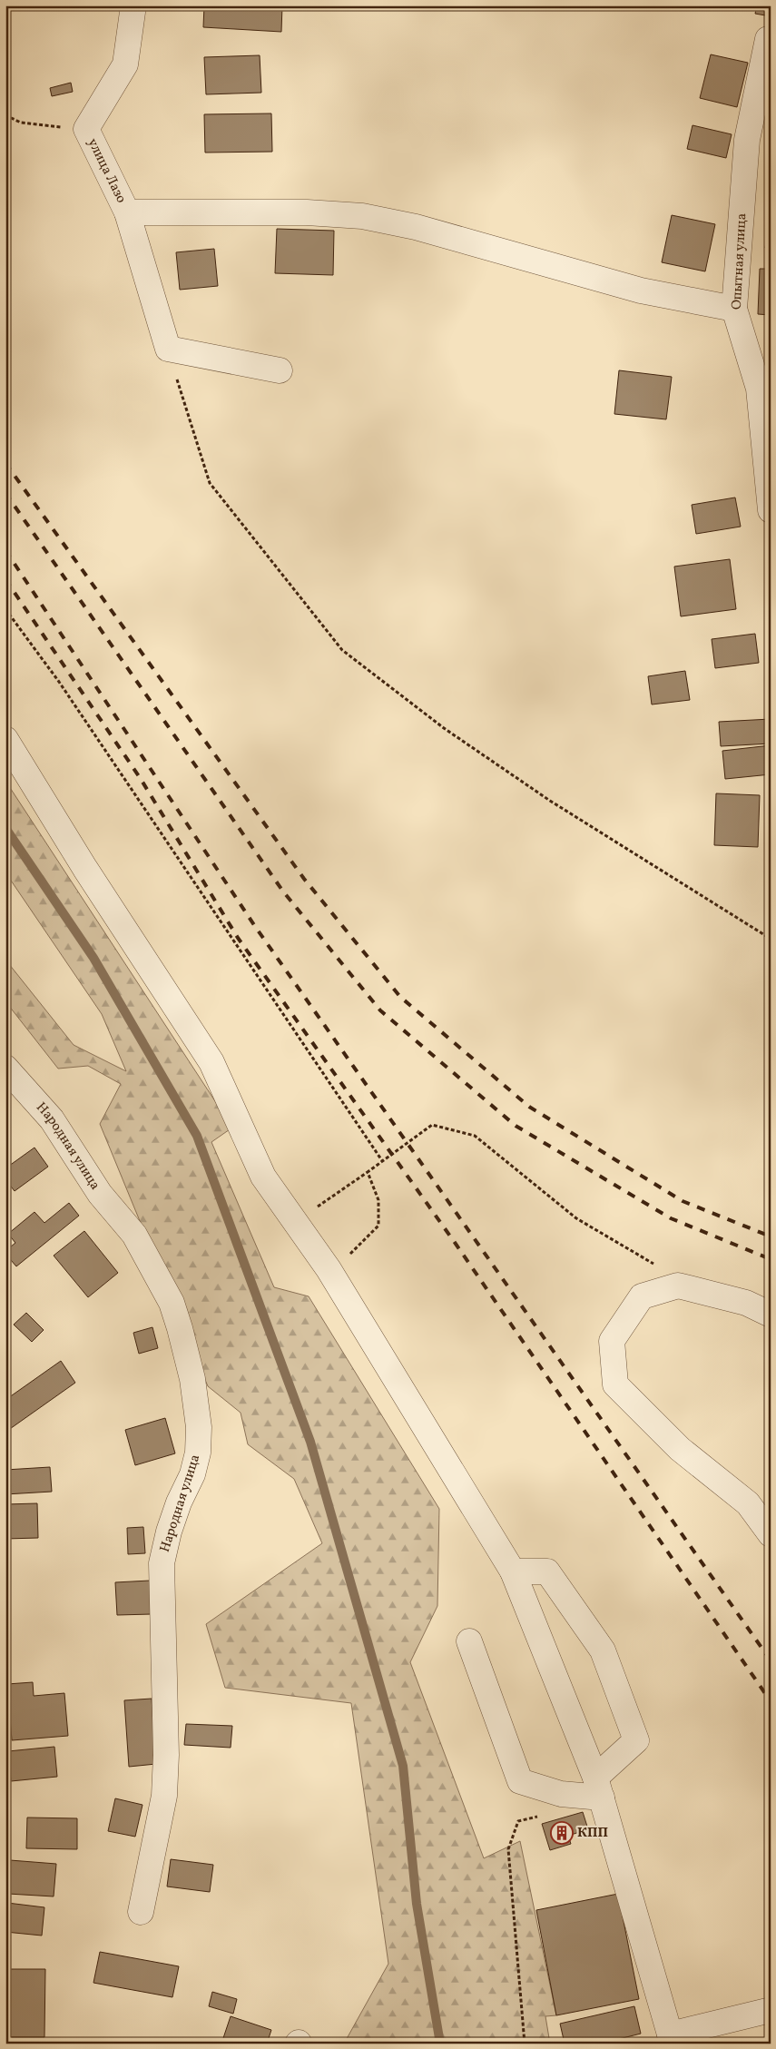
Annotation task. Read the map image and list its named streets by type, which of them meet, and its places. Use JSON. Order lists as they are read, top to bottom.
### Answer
{
  "streets": {
    "street": ["улица Лазо", "Опытная улица", "Народная улица"]
  },
  "places": {
    "building": ["КПП"]
  }
}
